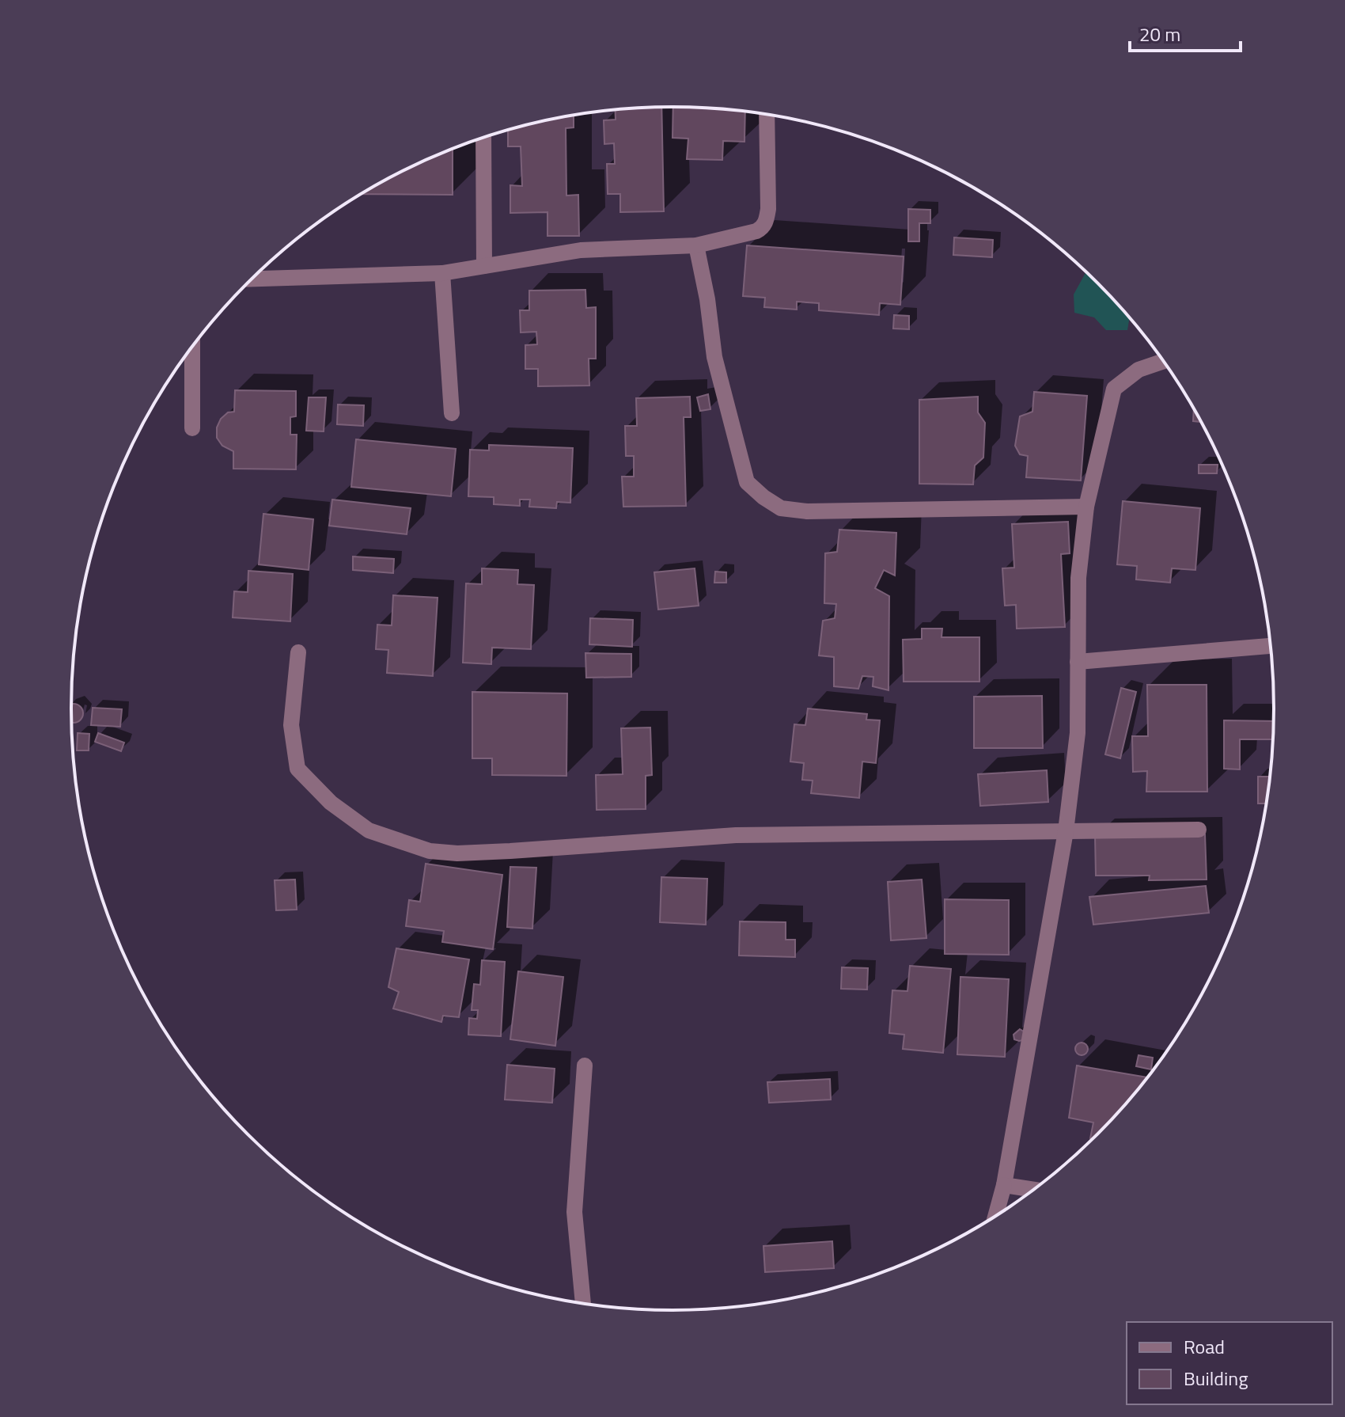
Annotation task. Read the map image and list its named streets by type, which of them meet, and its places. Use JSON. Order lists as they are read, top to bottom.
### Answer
{
  "legend": ["Road", "Building"],
  "scale_bar": "20 m"
}
